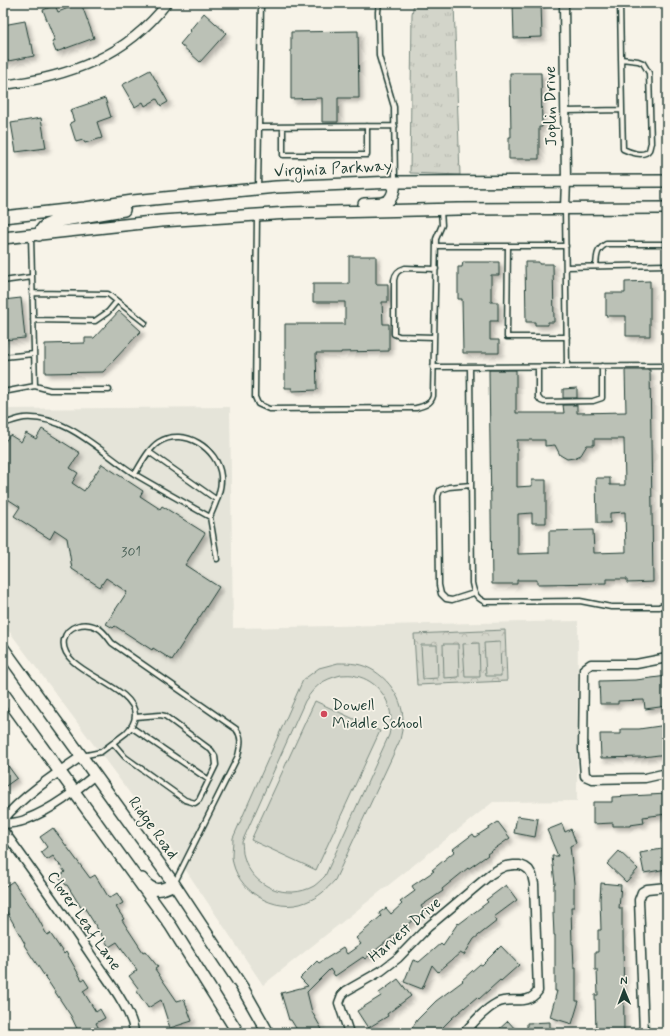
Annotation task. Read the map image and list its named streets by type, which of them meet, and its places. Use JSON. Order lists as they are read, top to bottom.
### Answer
{
  "streets": {
    "main road": ["Virginia Parkway", "Ridge Road"],
    "street": ["Joplin Drive", "Clover Leaf Lane", "Harvest Drive"]
  },
  "crossings": [
    ["Joplin Drive", "Virginia Parkway"]
  ],
  "places": ["Dowell Middle School"],
  "house_numbers": ["301"],
  "north": "top"
}
